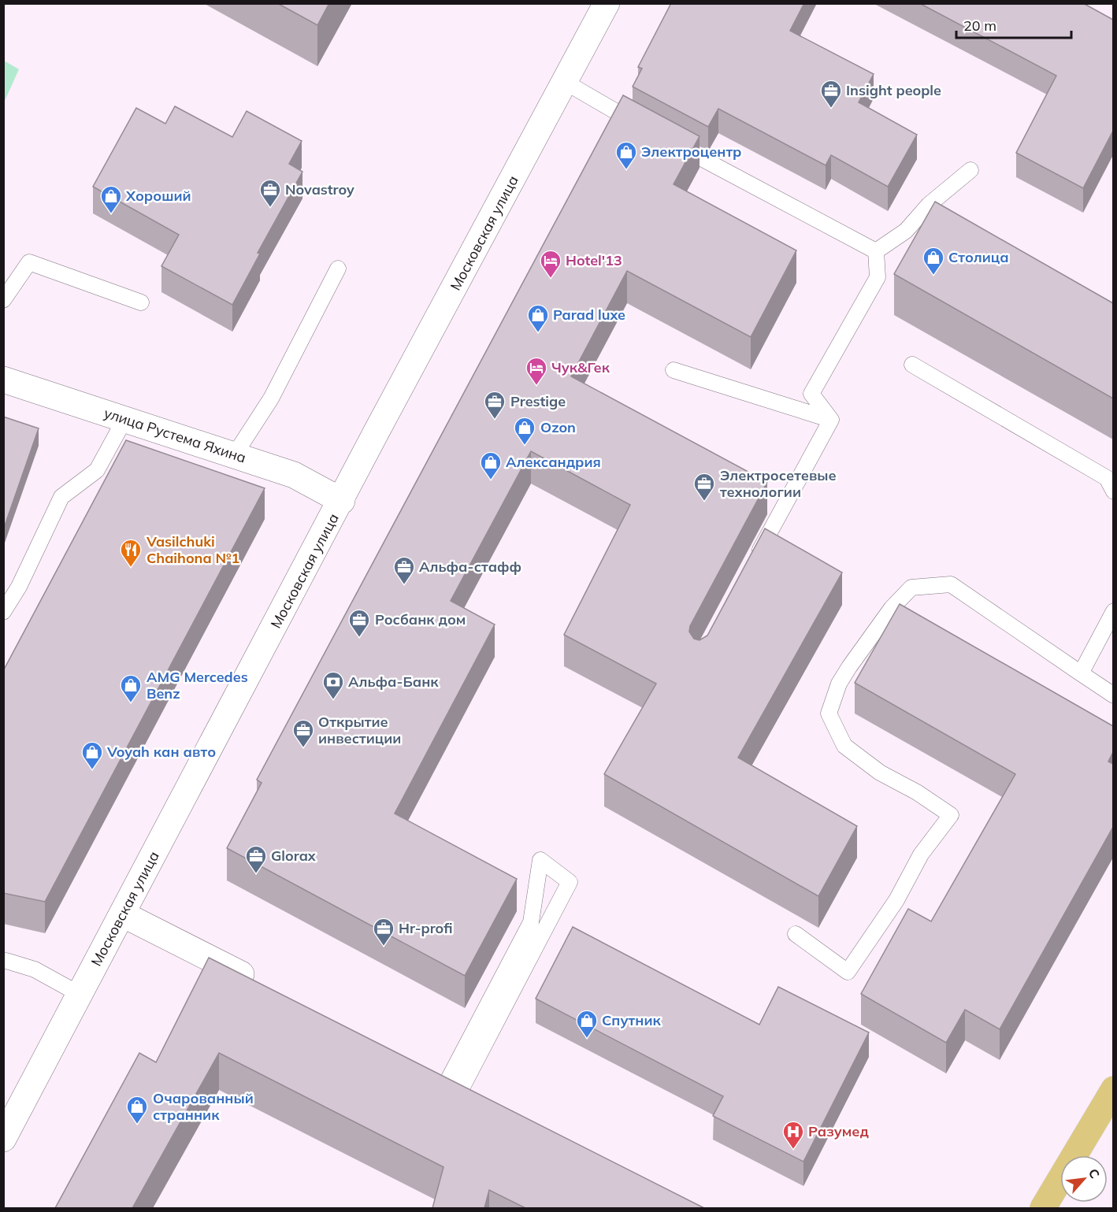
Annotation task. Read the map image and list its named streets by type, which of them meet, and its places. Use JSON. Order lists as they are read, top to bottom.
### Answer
{
  "streets": {
    "street": ["Московская улица", "улица Рустема Яхина"]
  },
  "crossings": [
    ["Московская улица", "улица Рустема Яхина"]
  ],
  "places": {
    "office": [
      "Insight people",
      "Novastroy",
      "Prestige",
      "Электросетевые технологии",
      "Альфа-стафф",
      "Росбанк дом",
      "Открытие инвестиции",
      "Glorax",
      "Hr-profi"
    ],
    "shop": [
      "Электроцентр",
      "Хороший",
      "Столица",
      "Parad luxe",
      "Ozon",
      "Александрия",
      "AMG Mercedes Benz",
      "Voyah кан авто",
      "Спутник",
      "Очарованный странник"
    ],
    "hotel": ["Hotel'13", "Чук&Гек"],
    "restaurant": ["Vasilchuki Chaihona №1"],
    "bank": ["Альфа-Банк"],
    "hospital": ["Разумед"]
  },
  "scale_bar": "20 m",
  "north": "top right"
}
